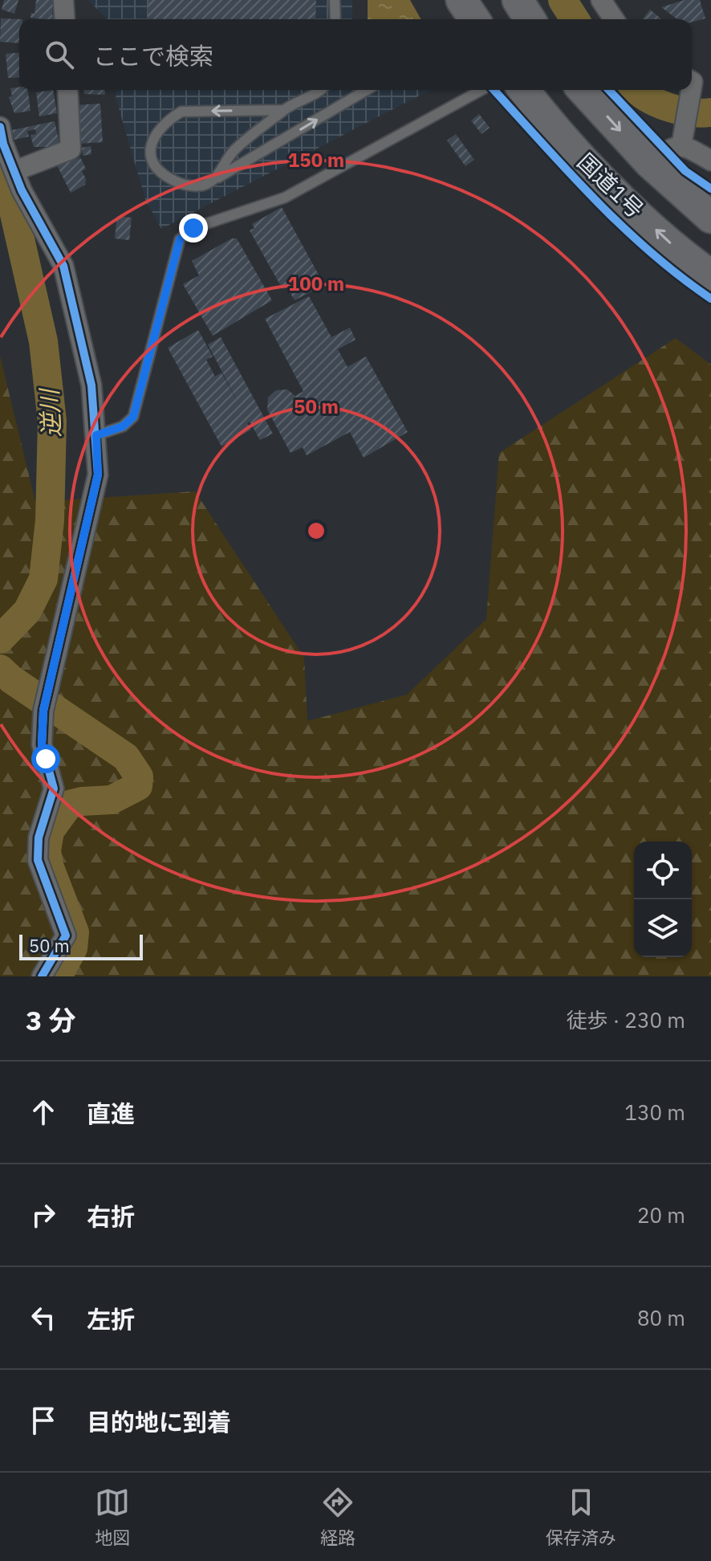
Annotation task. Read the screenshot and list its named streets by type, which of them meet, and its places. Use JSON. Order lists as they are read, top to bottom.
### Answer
{
  "streets": {
    "highway": ["国道1号"]
  },
  "water": ["逆川"],
  "scale_bar": "50 m",
  "page": {
    "search": "ここで検索",
    "scale": "50 m",
    "heading": ["3 分", "徒歩 · 230 m"],
    "list": [
      ["直進", "130 m"],
      ["右折", "20 m"],
      ["左折", "80 m"],
      "目的地に到着"
    ],
    "nav": ["地図", "経路", "保存済み"]
  },
  "rings": ["150 m", "100 m", "50 m"]
}
